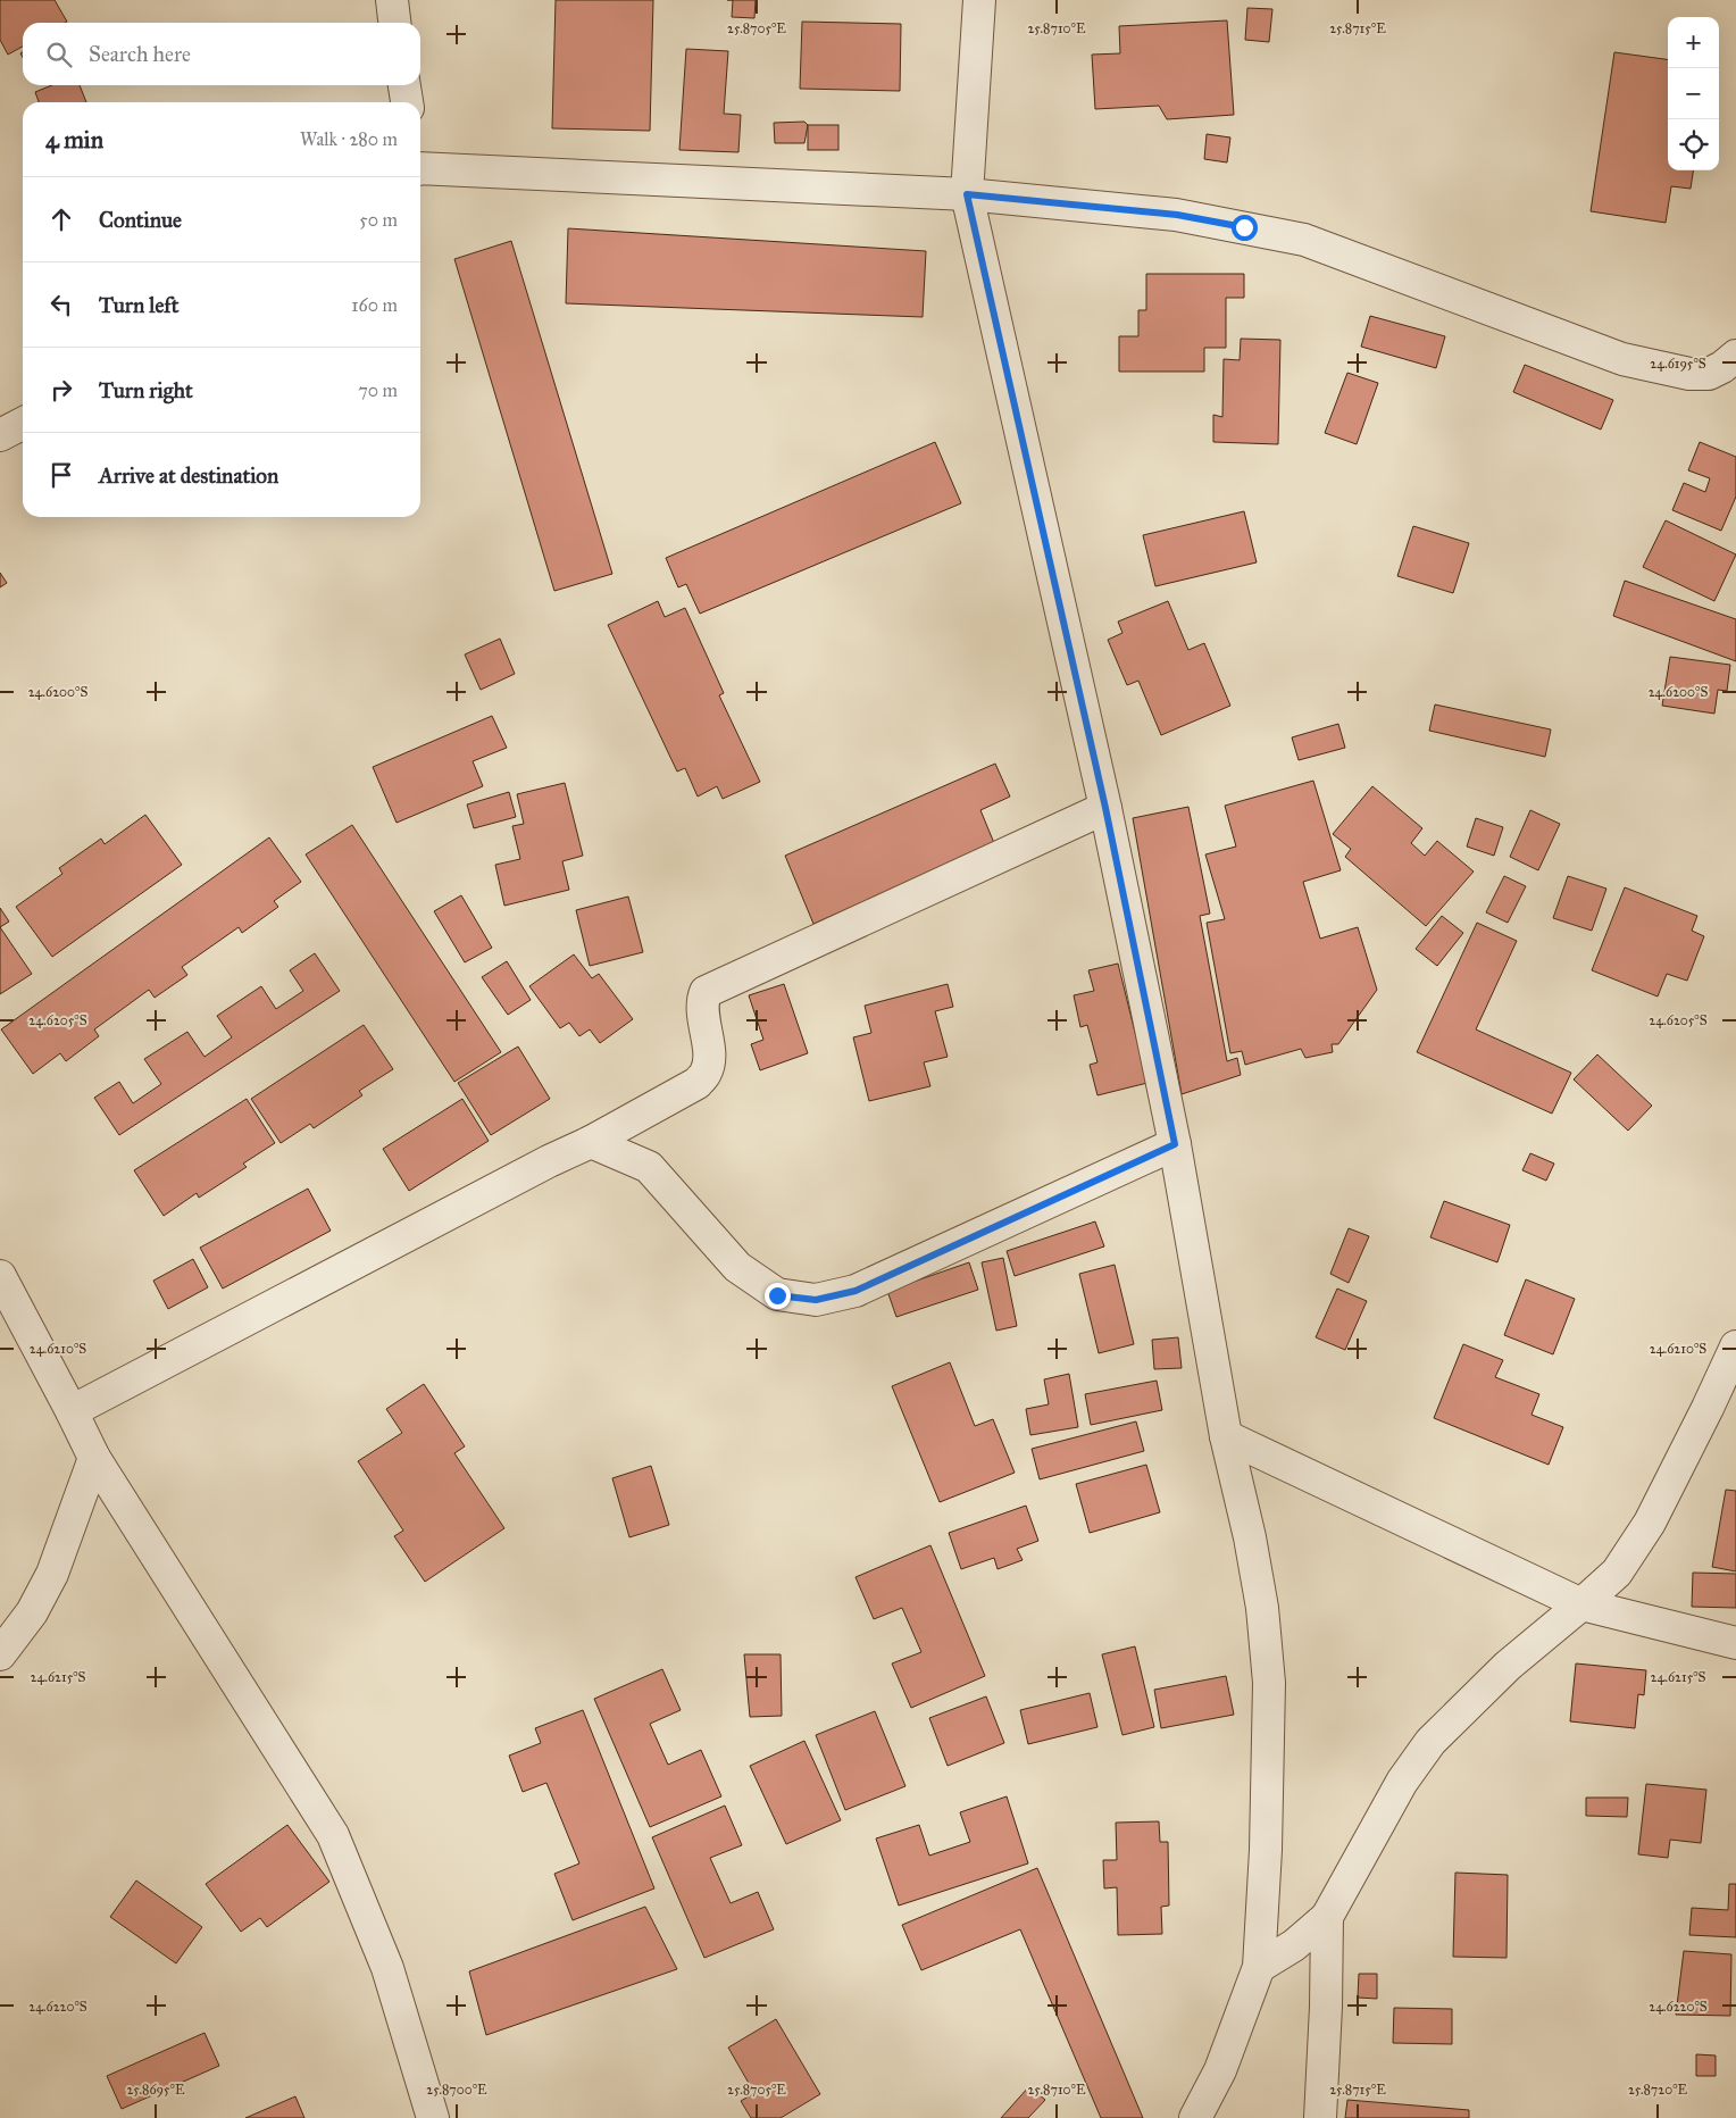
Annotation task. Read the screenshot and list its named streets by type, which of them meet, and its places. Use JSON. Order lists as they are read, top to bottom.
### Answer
{
  "page": {
    "map_buttons": ["+", "−"],
    "search": "Search here",
    "heading": ["4 min", "Walk · 280 m"],
    "list": [
      ["Continue", "50 m"],
      ["Turn left", "160 m"],
      ["Turn right", "70 m"],
      "Arrive at destination"
    ]
  },
  "coordinates": [
    "25.8705°E",
    "25.8710°E",
    "25.8715°E",
    "24.6195°S",
    "24.6200°S",
    "24.6205°S",
    "24.6210°S",
    "24.6215°S",
    "24.6220°S",
    "25.8695°E",
    "25.8700°E",
    "25.8720°E"
  ]
}
